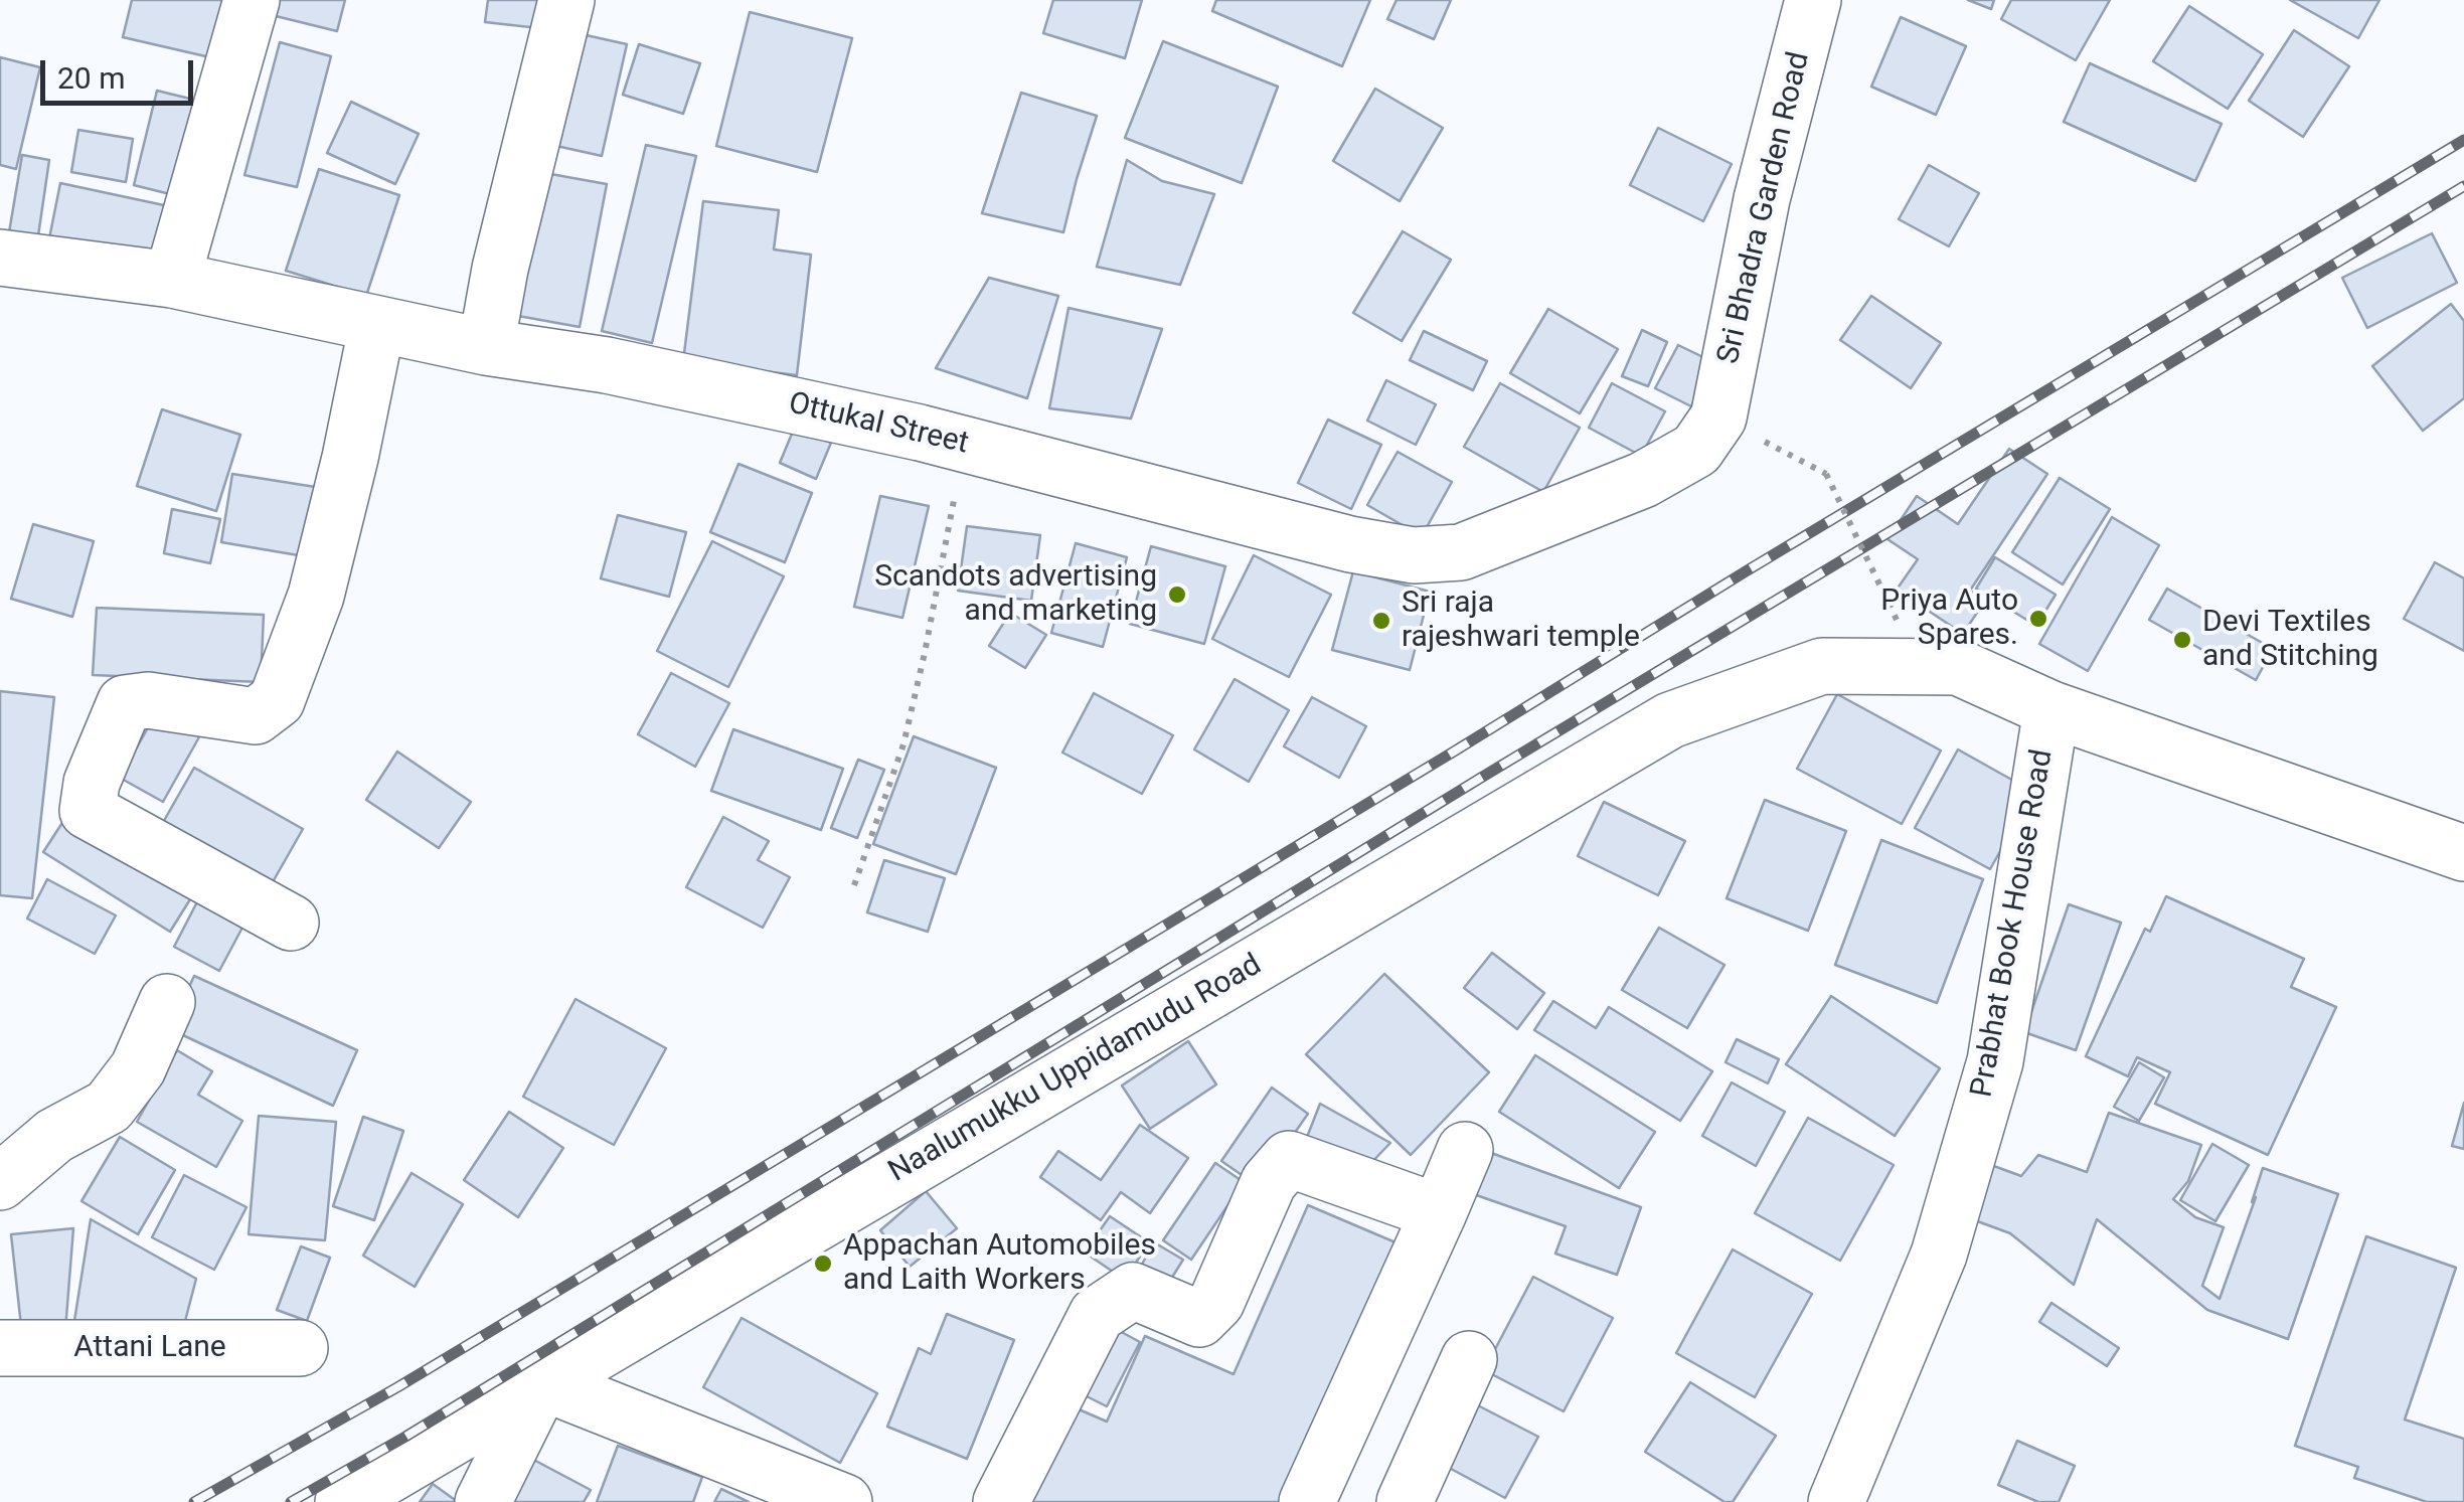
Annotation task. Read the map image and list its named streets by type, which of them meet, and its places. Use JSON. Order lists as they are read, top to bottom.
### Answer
{
  "streets": {
    "street": [
      "Sri Bhadra Garden Road",
      "Ottukal Street",
      "Prabhat Book House Road",
      "Naalumukku Uppidamudu Road",
      "Attani Lane"
    ]
  },
  "crossings": [
    ["Sri Bhadra Garden Road", "Ottukal Street"],
    ["Prabhat Book House Road", "Naalumukku Uppidamudu Road"]
  ],
  "places": [
    "Scandots advertising and marketing",
    "Priya Auto Spares.",
    "Sri raja rajeshwari temple",
    "Devi Textiles and Stitching",
    "Appachan Automobiles and Laith Workers"
  ],
  "scale_bar": "20 m"
}
